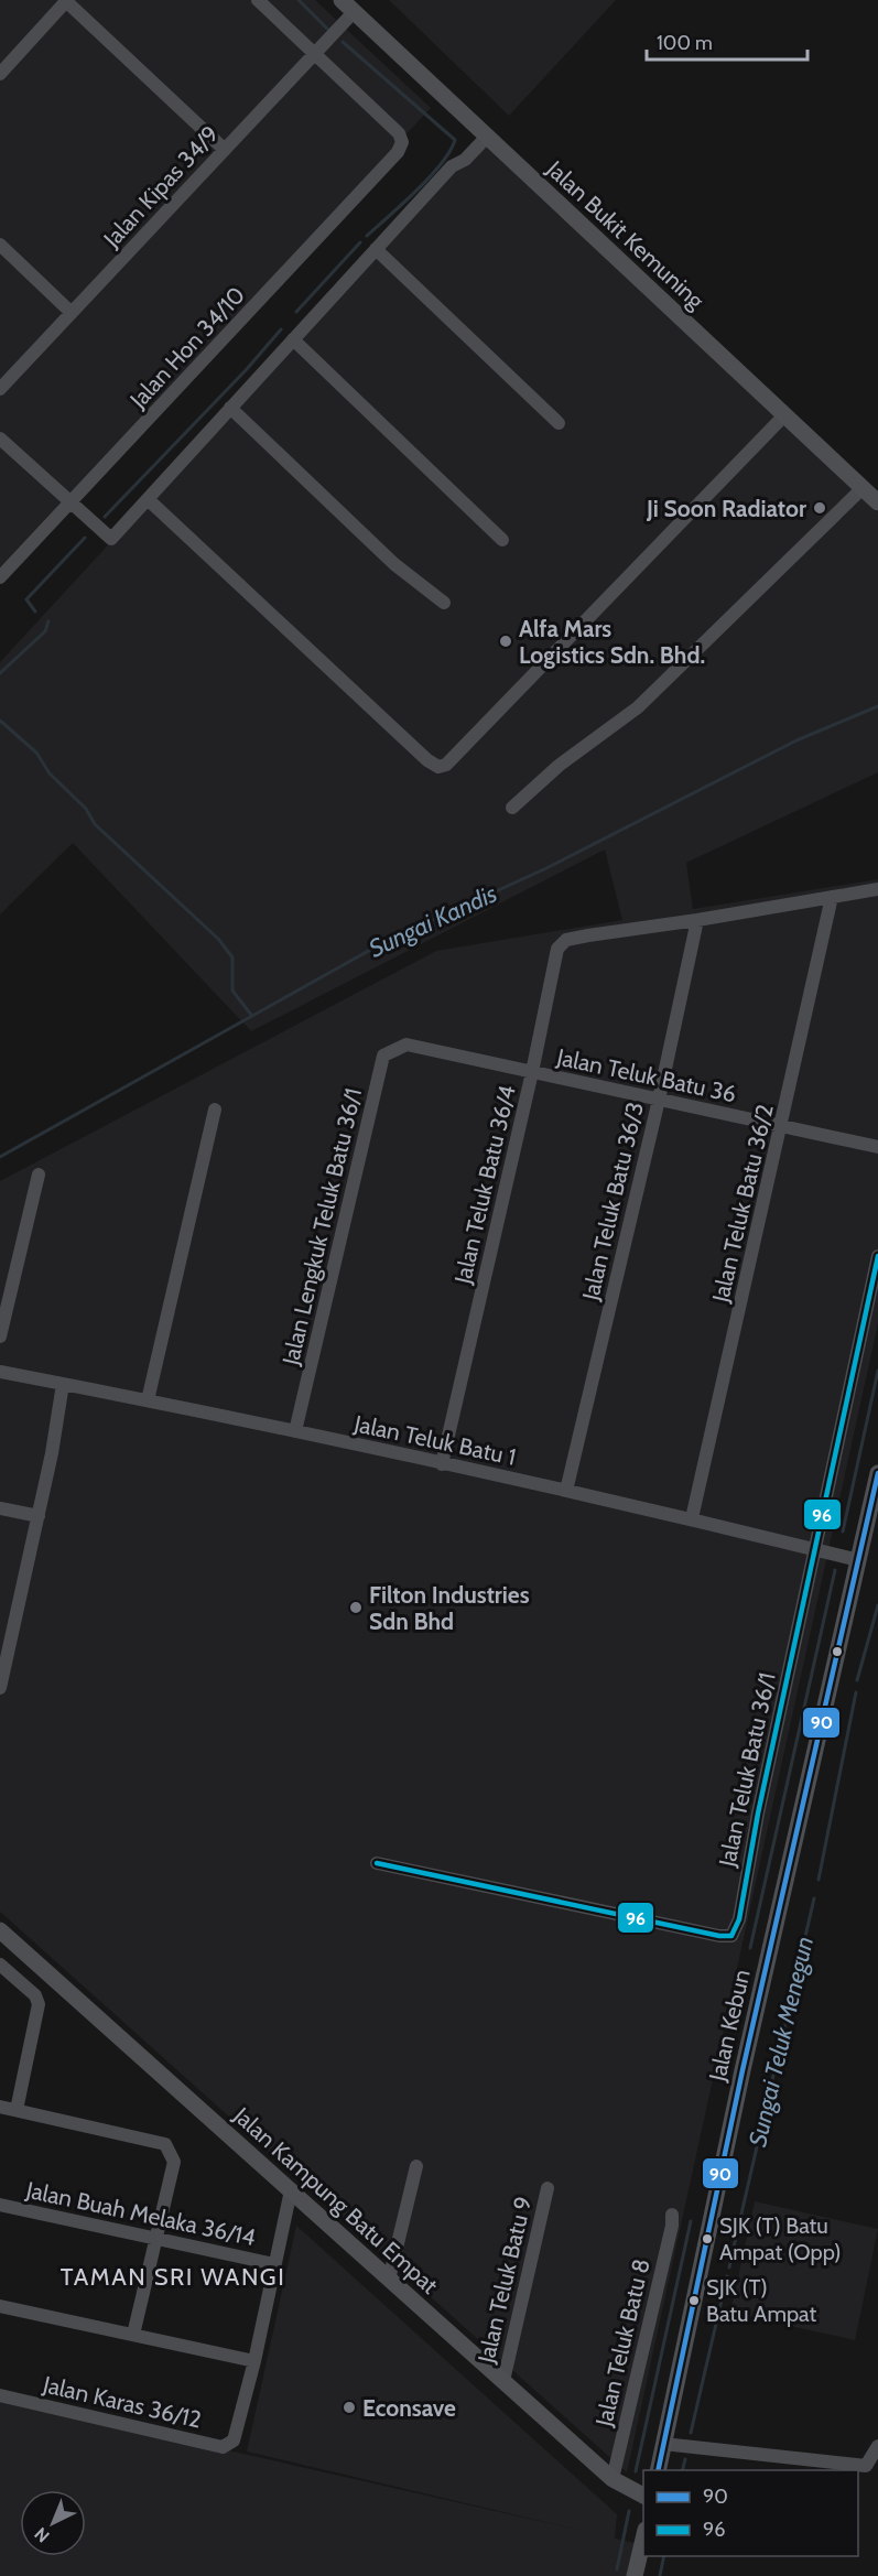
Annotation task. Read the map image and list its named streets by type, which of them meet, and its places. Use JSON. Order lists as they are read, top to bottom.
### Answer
{
  "streets": {
    "main road": ["Jalan Bukit Kemuning", "Jalan Kebun", "Jalan Kampung Batu Empat"],
    "street": [
      "Jalan Kipas 34/9",
      "Jalan Hon 34/10",
      "Jalan Teluk Batu 36",
      "Jalan Teluk Batu 36/4",
      "Jalan Teluk Batu 36/3",
      "Jalan Teluk Batu 36/2",
      "Jalan Lengkuk Teluk Batu 36/1",
      "Jalan Teluk Batu 1",
      "Jalan Teluk Batu 36/1",
      "Jalan Buah Melaka 36/14",
      "Jalan Teluk Batu 9",
      "Jalan Teluk Batu 8",
      "Jalan Karas 36/12"
    ]
  },
  "crossings": [
    ["Jalan Kipas 34/9", "Jalan Bukit Kemuning"],
    ["Jalan Kipas 34/9", "Jalan Hon 34/10"],
    ["Jalan Teluk Batu 36", "Jalan Teluk Batu 36/4"],
    ["Jalan Teluk Batu 36", "Jalan Teluk Batu 36/3"],
    ["Jalan Teluk Batu 36", "Jalan Teluk Batu 36/2"],
    ["Jalan Teluk Batu 36", "Jalan Lengkuk Teluk Batu 36/1"],
    ["Jalan Teluk Batu 36/4", "Jalan Teluk Batu 36/3"],
    ["Jalan Teluk Batu 36/4", "Jalan Teluk Batu 1"],
    ["Jalan Teluk Batu 36/3", "Jalan Teluk Batu 1"],
    ["Jalan Teluk Batu 36/2", "Jalan Teluk Batu 1"],
    ["Jalan Lengkuk Teluk Batu 36/1", "Jalan Teluk Batu 1"],
    ["Jalan Teluk Batu 1", "Jalan Teluk Batu 36/1"],
    ["Jalan Teluk Batu 1", "Jalan Kebun"],
    ["Jalan Kampung Batu Empat", "Jalan Teluk Batu 9"],
    ["Jalan Kampung Batu Empat", "Jalan Teluk Batu 8"]
  ],
  "districts": ["TAMAN SRI WANGI"],
  "water": ["Sungai Kandis", "Sungai Teluk Menegun"],
  "places": [
    "Ji Soon Radiator",
    "Alfa Mars Logistics Sdn. Bhd.",
    "Filton Industries Sdn Bhd",
    "SJK (T) Batu Ampat (Opp)",
    "SJK (T) Batu Ampat",
    "Econsave"
  ],
  "lines": ["transit line 96", "transit line 90"],
  "legend": ["90", "96"],
  "scale_bar": "100 m",
  "north": "bottom left"
}
